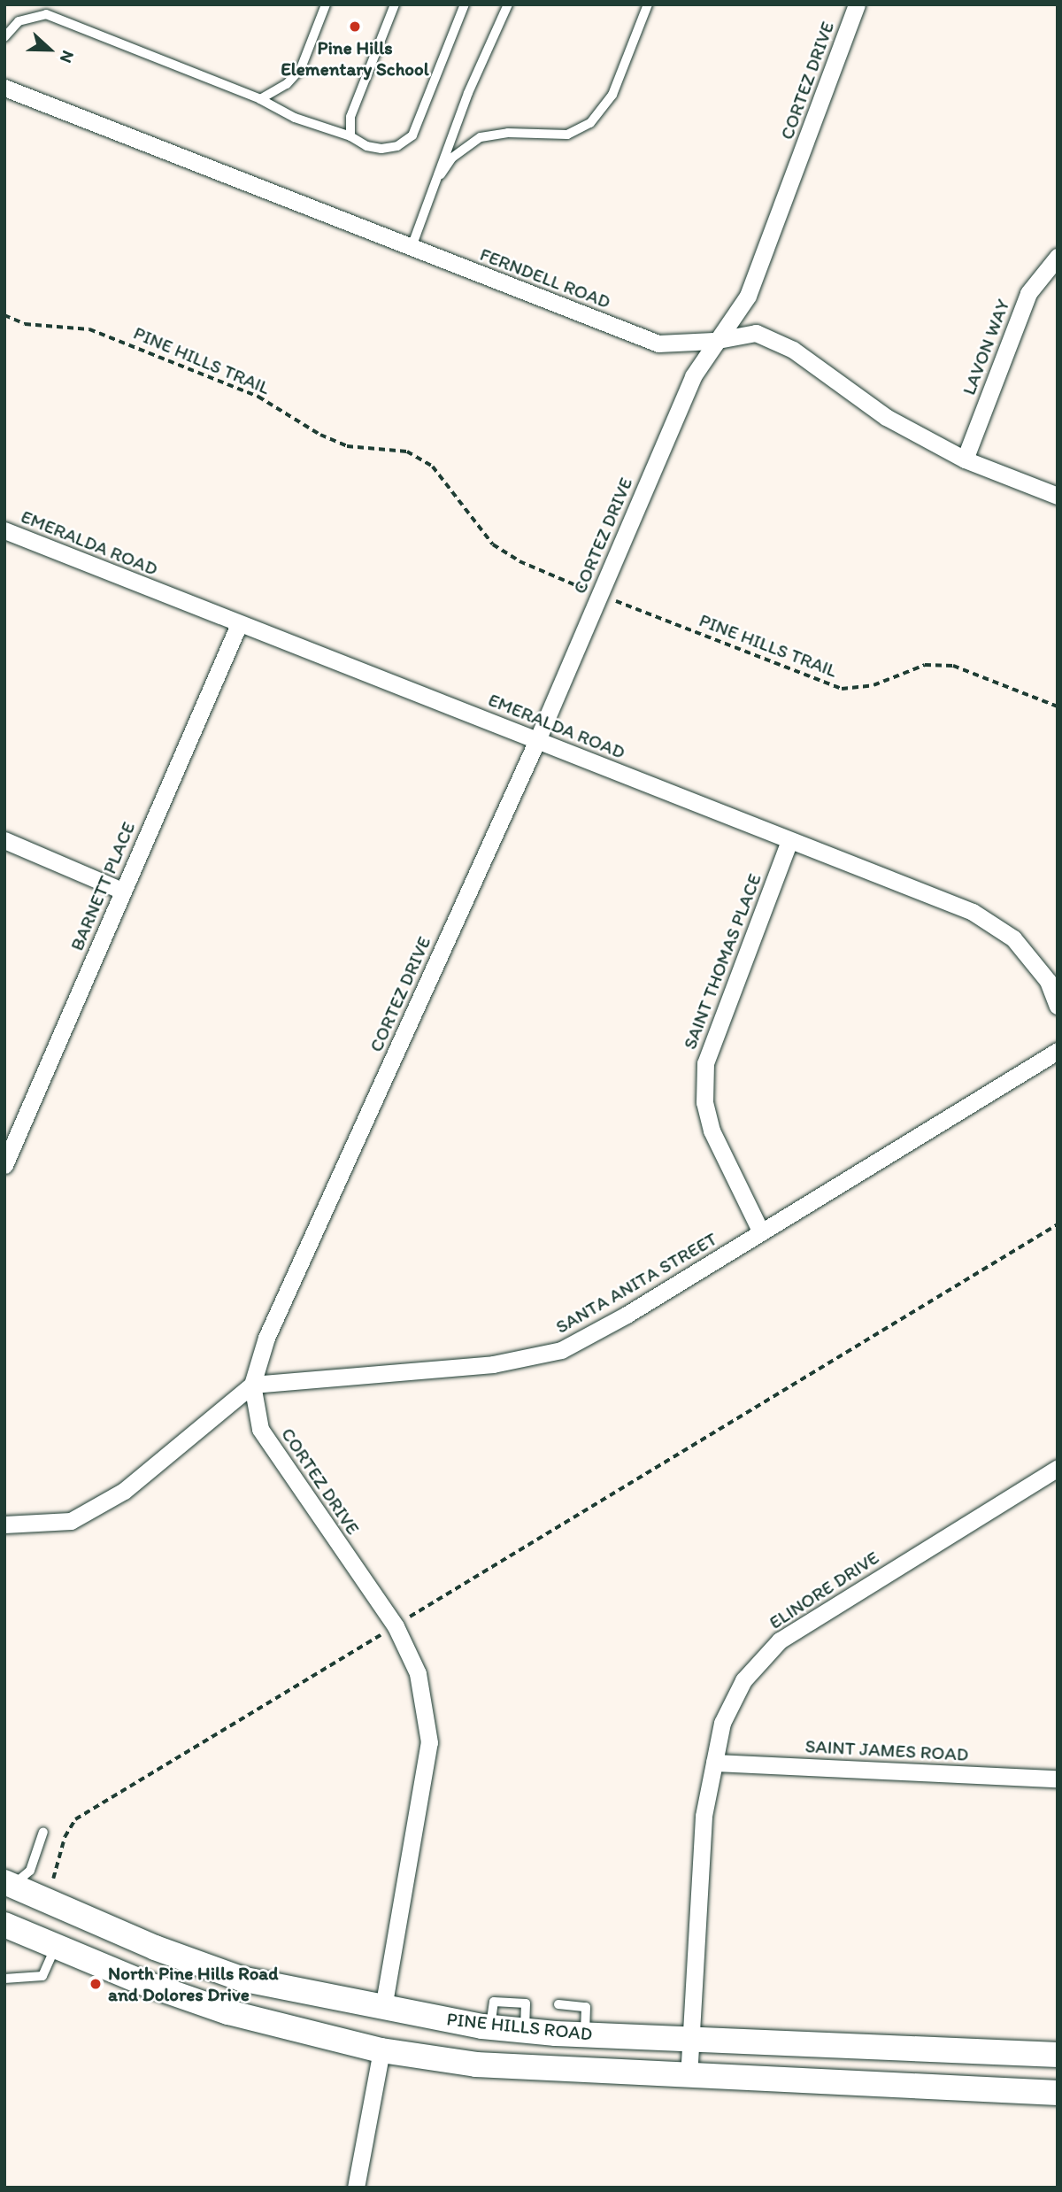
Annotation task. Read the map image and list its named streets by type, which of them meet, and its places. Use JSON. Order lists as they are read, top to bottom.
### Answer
{
  "streets": {
    "main road": ["PINE HILLS ROAD"],
    "street": [
      "CORTEZ DRIVE",
      "FERNDELL ROAD",
      "LAVON WAY",
      "EMERALDA ROAD",
      "BARNETT PLACE",
      "SAINT THOMAS PLACE",
      "SANTA ANITA STREET",
      "ELINORE DRIVE",
      "SAINT JAMES ROAD"
    ],
    "path": ["PINE HILLS TRAIL"]
  },
  "crossings": [
    ["CORTEZ DRIVE", "FERNDELL ROAD"],
    ["CORTEZ DRIVE", "EMERALDA ROAD"],
    ["CORTEZ DRIVE", "SANTA ANITA STREET"],
    ["CORTEZ DRIVE", "PINE HILLS ROAD"],
    ["FERNDELL ROAD", "LAVON WAY"],
    ["EMERALDA ROAD", "BARNETT PLACE"],
    ["EMERALDA ROAD", "SAINT THOMAS PLACE"],
    ["SAINT THOMAS PLACE", "SANTA ANITA STREET"],
    ["ELINORE DRIVE", "SAINT JAMES ROAD"],
    ["ELINORE DRIVE", "PINE HILLS ROAD"]
  ],
  "places": ["Pine Hills Elementary School", "North Pine Hills Road and Dolores Drive"],
  "north": "right"
}
